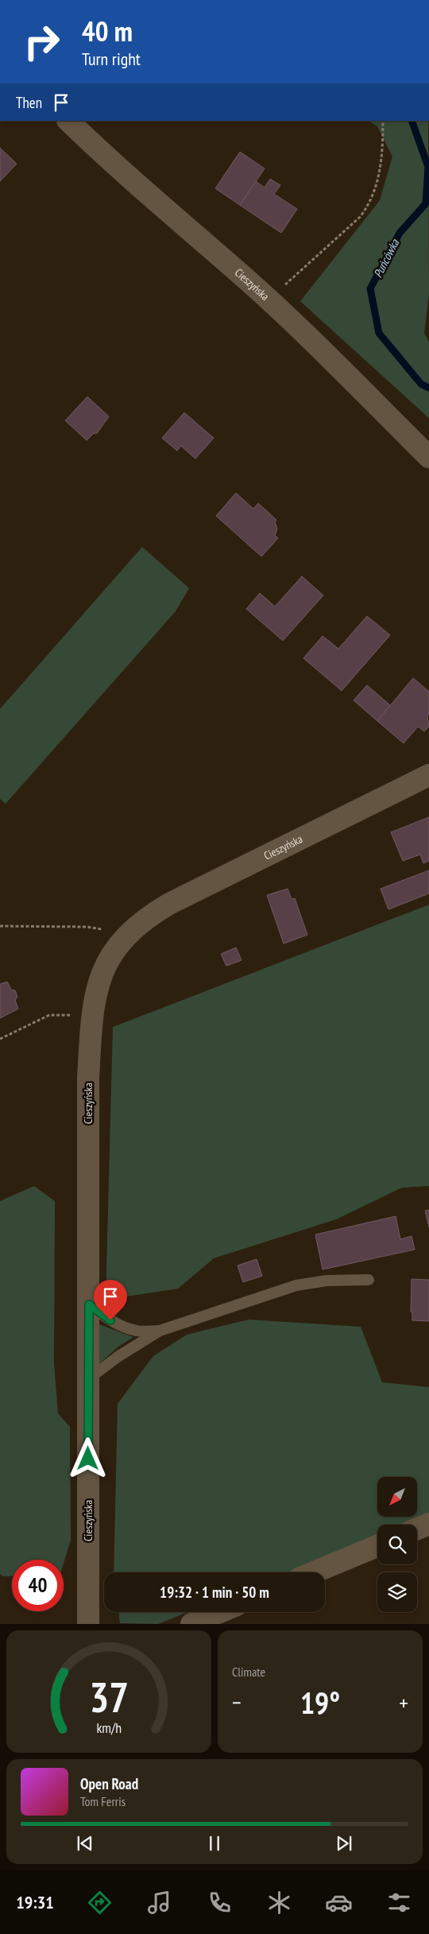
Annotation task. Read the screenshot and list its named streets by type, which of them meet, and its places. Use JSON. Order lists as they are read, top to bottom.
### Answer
{
  "streets": {
    "street": ["Cieszyńska"]
  },
  "water": ["Puńcówka"],
  "north": "bottom left",
  "page": {
    "turn": ["40 m", "Turn right"],
    "then": "Then",
    "limit": "40",
    "trip": "19:32 · 1 min · 50 m",
    "tile": "Climate",
    "heat": ["−", "19°", "+"],
    "song": ["Open Road", "Tom Ferris"],
    "tabs": "19:31",
    "gauge": ["37", "km/h"]
  }
}
